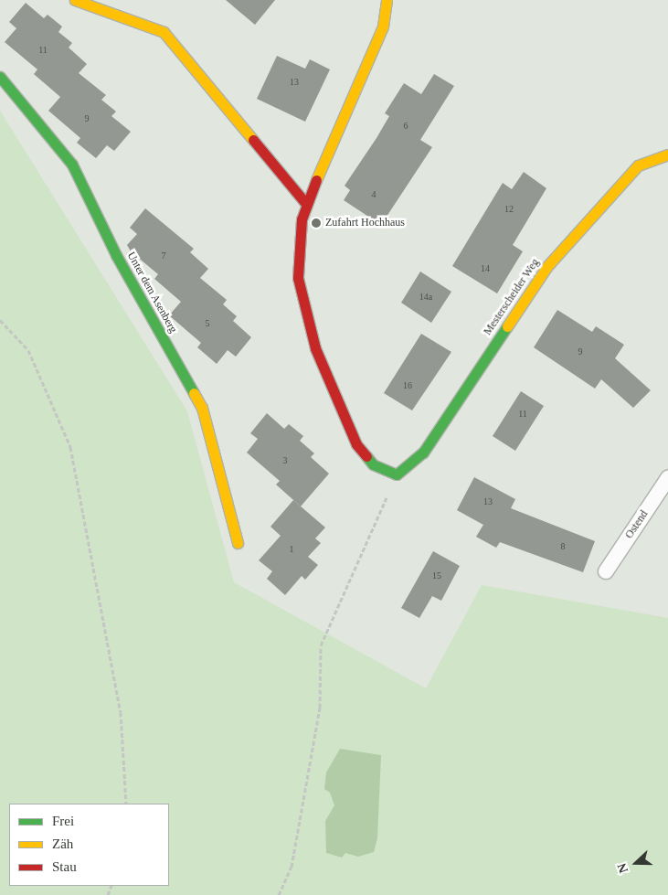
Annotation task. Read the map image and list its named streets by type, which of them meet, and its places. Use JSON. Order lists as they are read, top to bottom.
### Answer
{
  "streets": {
    "street": ["Unter dem Asenberg", "Mesterscheider Weg"],
    "lane": ["Ostend"]
  },
  "places": ["Zufahrt Hochhaus"],
  "house_numbers": [
    "11",
    "13",
    "9",
    "6",
    "4",
    "12",
    "7",
    "14",
    "14a",
    "5",
    "9",
    "16",
    "11",
    "3",
    "13",
    "8",
    "1",
    "15"
  ],
  "legend": ["Frei", "Zäh", "Stau"],
  "north": "left"
}
